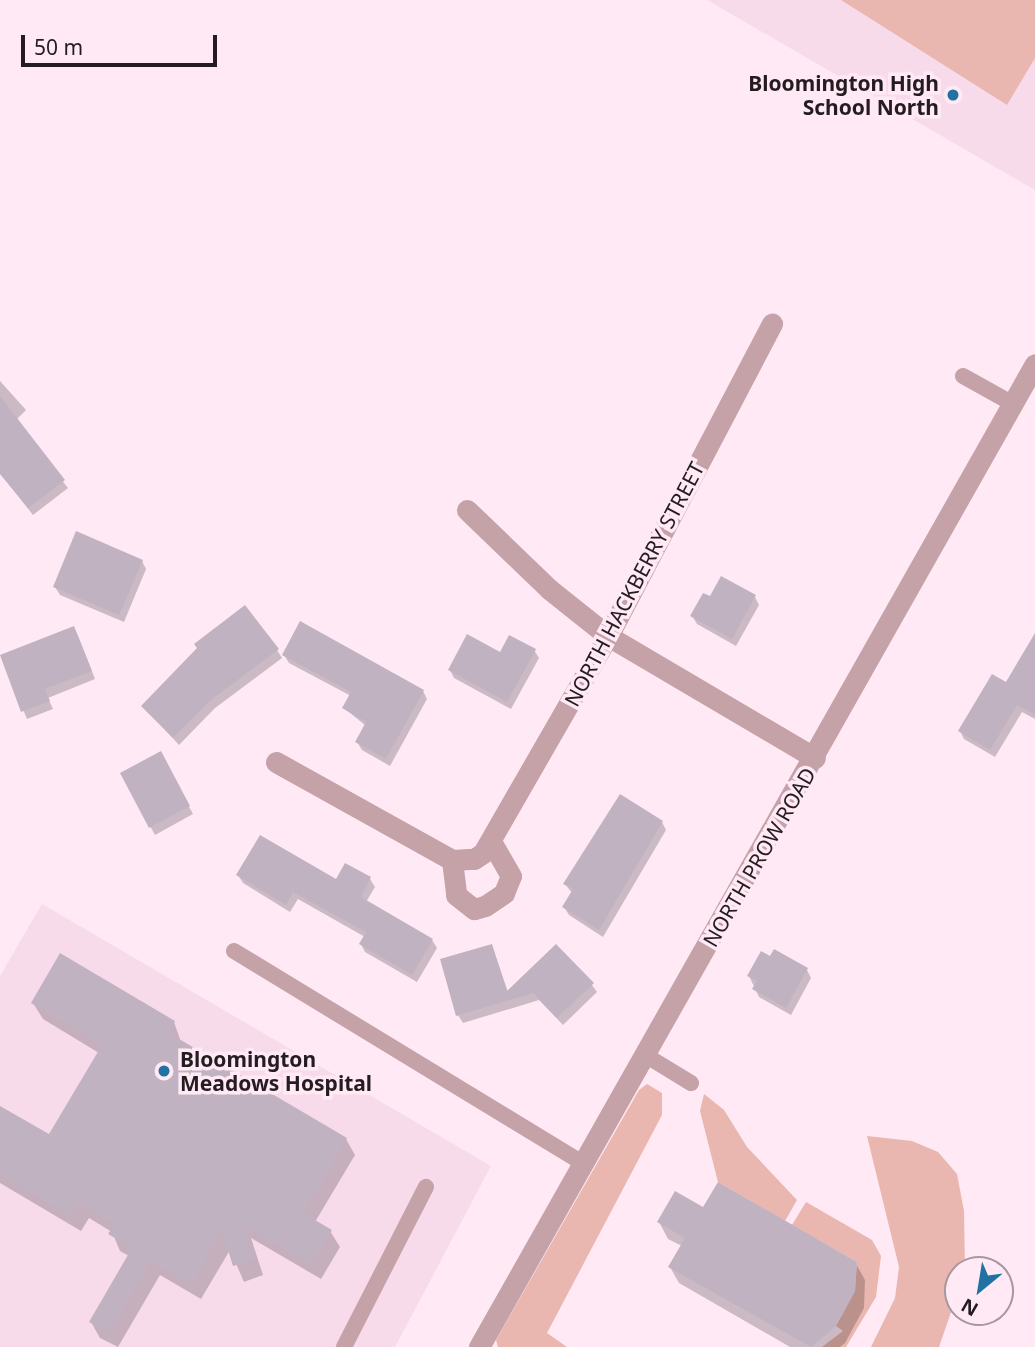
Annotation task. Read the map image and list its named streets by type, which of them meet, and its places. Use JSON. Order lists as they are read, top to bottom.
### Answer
{
  "streets": {
    "street": ["NORTH HACKBERRY STREET", "NORTH PROW ROAD"]
  },
  "places": ["Bloomington High School North", "Bloomington Meadows Hospital"],
  "scale_bar": "50 m",
  "north": "bottom left"
}
